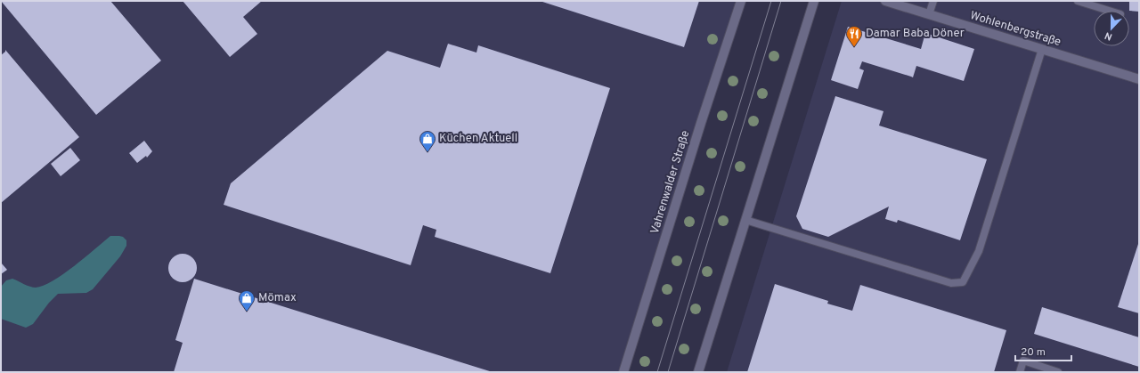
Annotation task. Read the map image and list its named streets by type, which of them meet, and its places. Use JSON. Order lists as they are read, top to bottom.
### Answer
{
  "streets": {
    "main road": ["Wohlenbergstraße", "Vahrenwalder Straße"]
  },
  "places": {
    "restaurant": ["Damar Baba Döner"],
    "shop": ["Küchen Aktuell", "Mömax"]
  },
  "scale_bar": "20 m",
  "north": "bottom"
}
